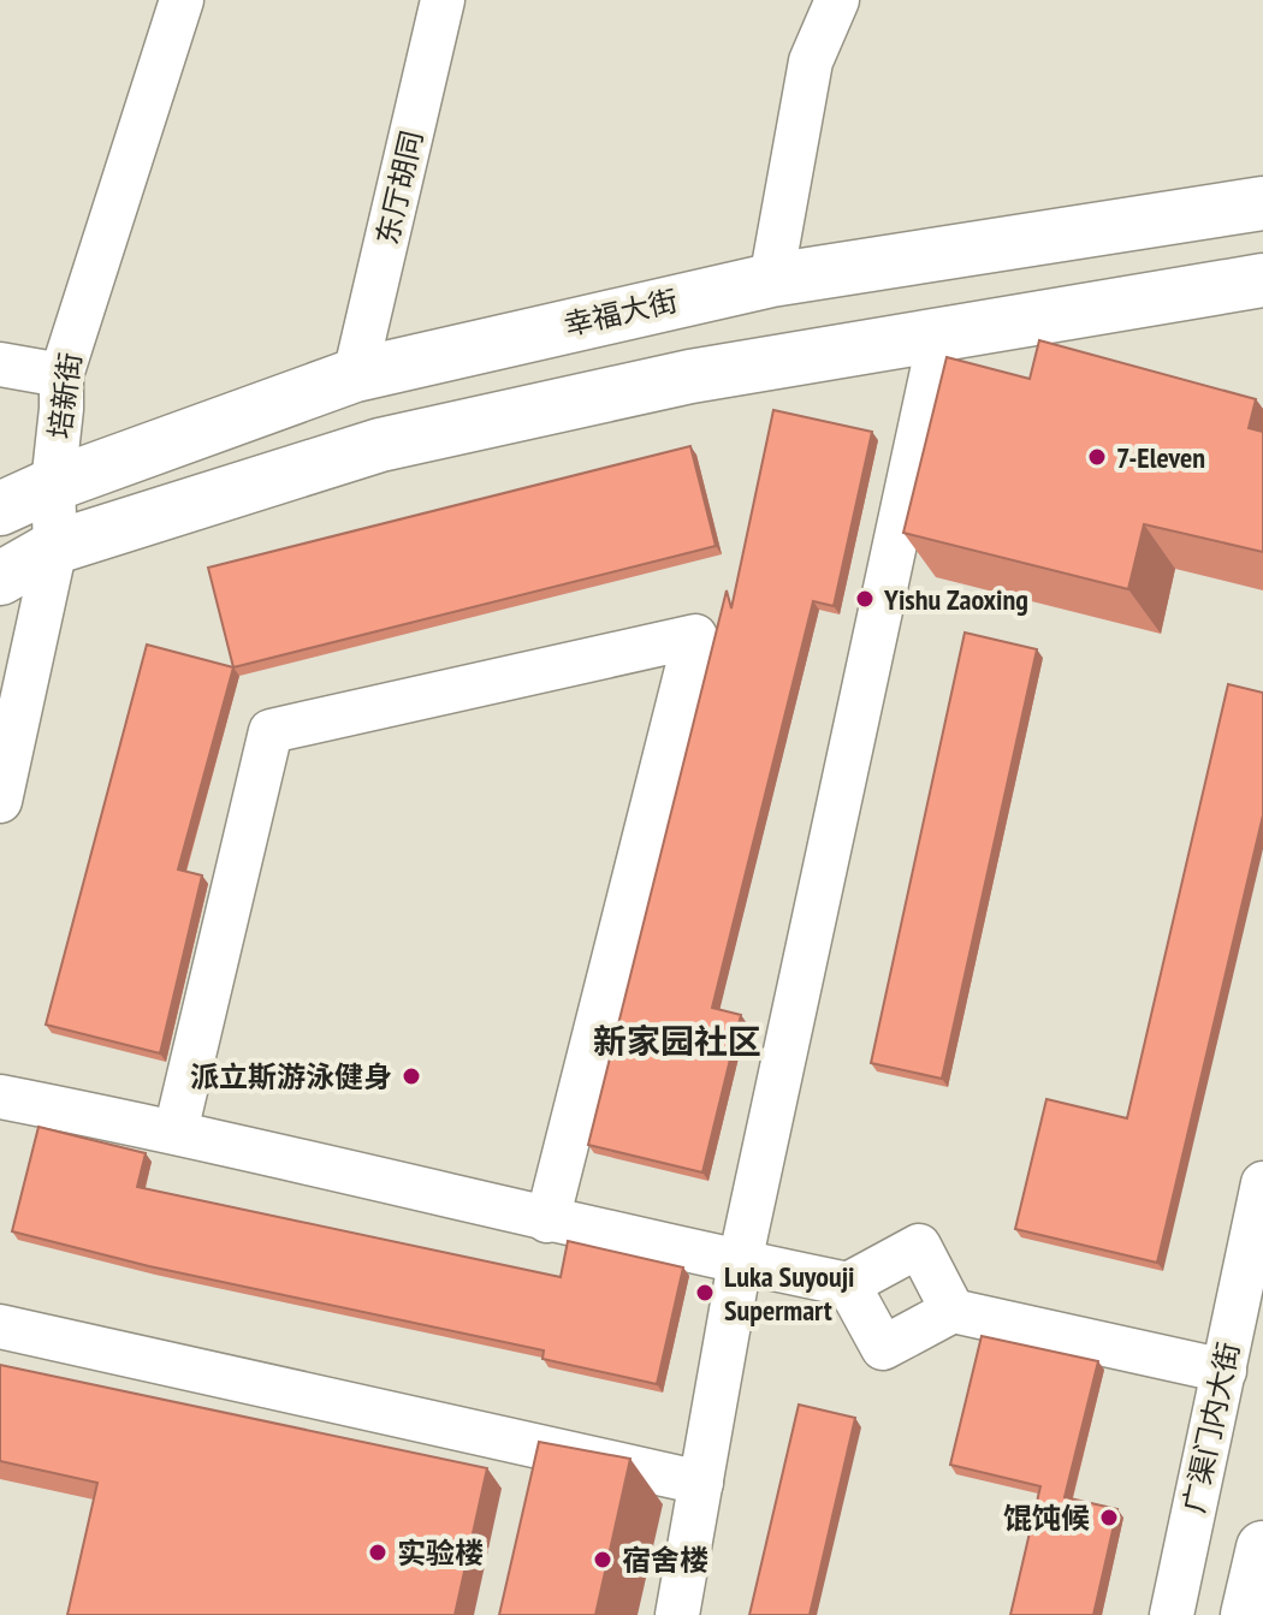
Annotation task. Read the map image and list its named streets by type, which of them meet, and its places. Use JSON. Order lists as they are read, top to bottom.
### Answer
{
  "streets": {
    "main road": ["幸福大街"],
    "street": ["东厅胡同", "培新街", "广渠门内大街"]
  },
  "crossings": [
    ["东厅胡同", "幸福大街"],
    ["幸福大街", "培新街"]
  ],
  "districts": ["新家园社区"],
  "places": [
    "7-Eleven",
    "Yishu Zaoxing",
    "派立斯游泳健身",
    "Luka Suyouji Supermart",
    "馄饨候",
    "实验楼",
    "宿舍楼"
  ]
}
